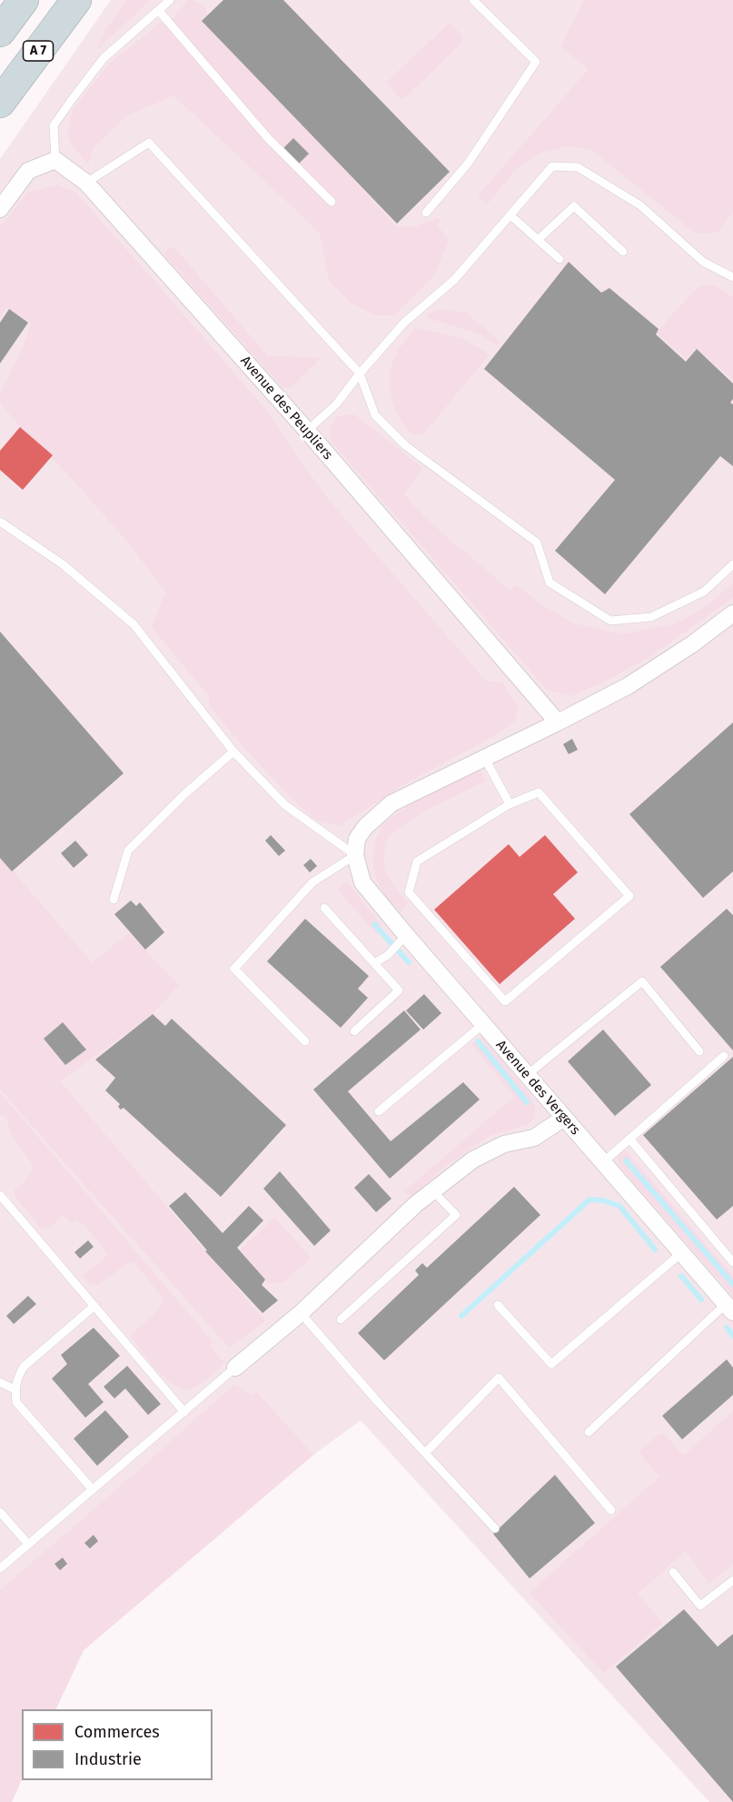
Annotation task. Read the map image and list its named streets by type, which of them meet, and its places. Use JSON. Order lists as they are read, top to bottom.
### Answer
{
  "streets": {
    "highway": ["A 7"],
    "street": ["Avenue des Peupliers", "Avenue des Vergers"]
  },
  "legend": ["Commerces", "Industrie"]
}
